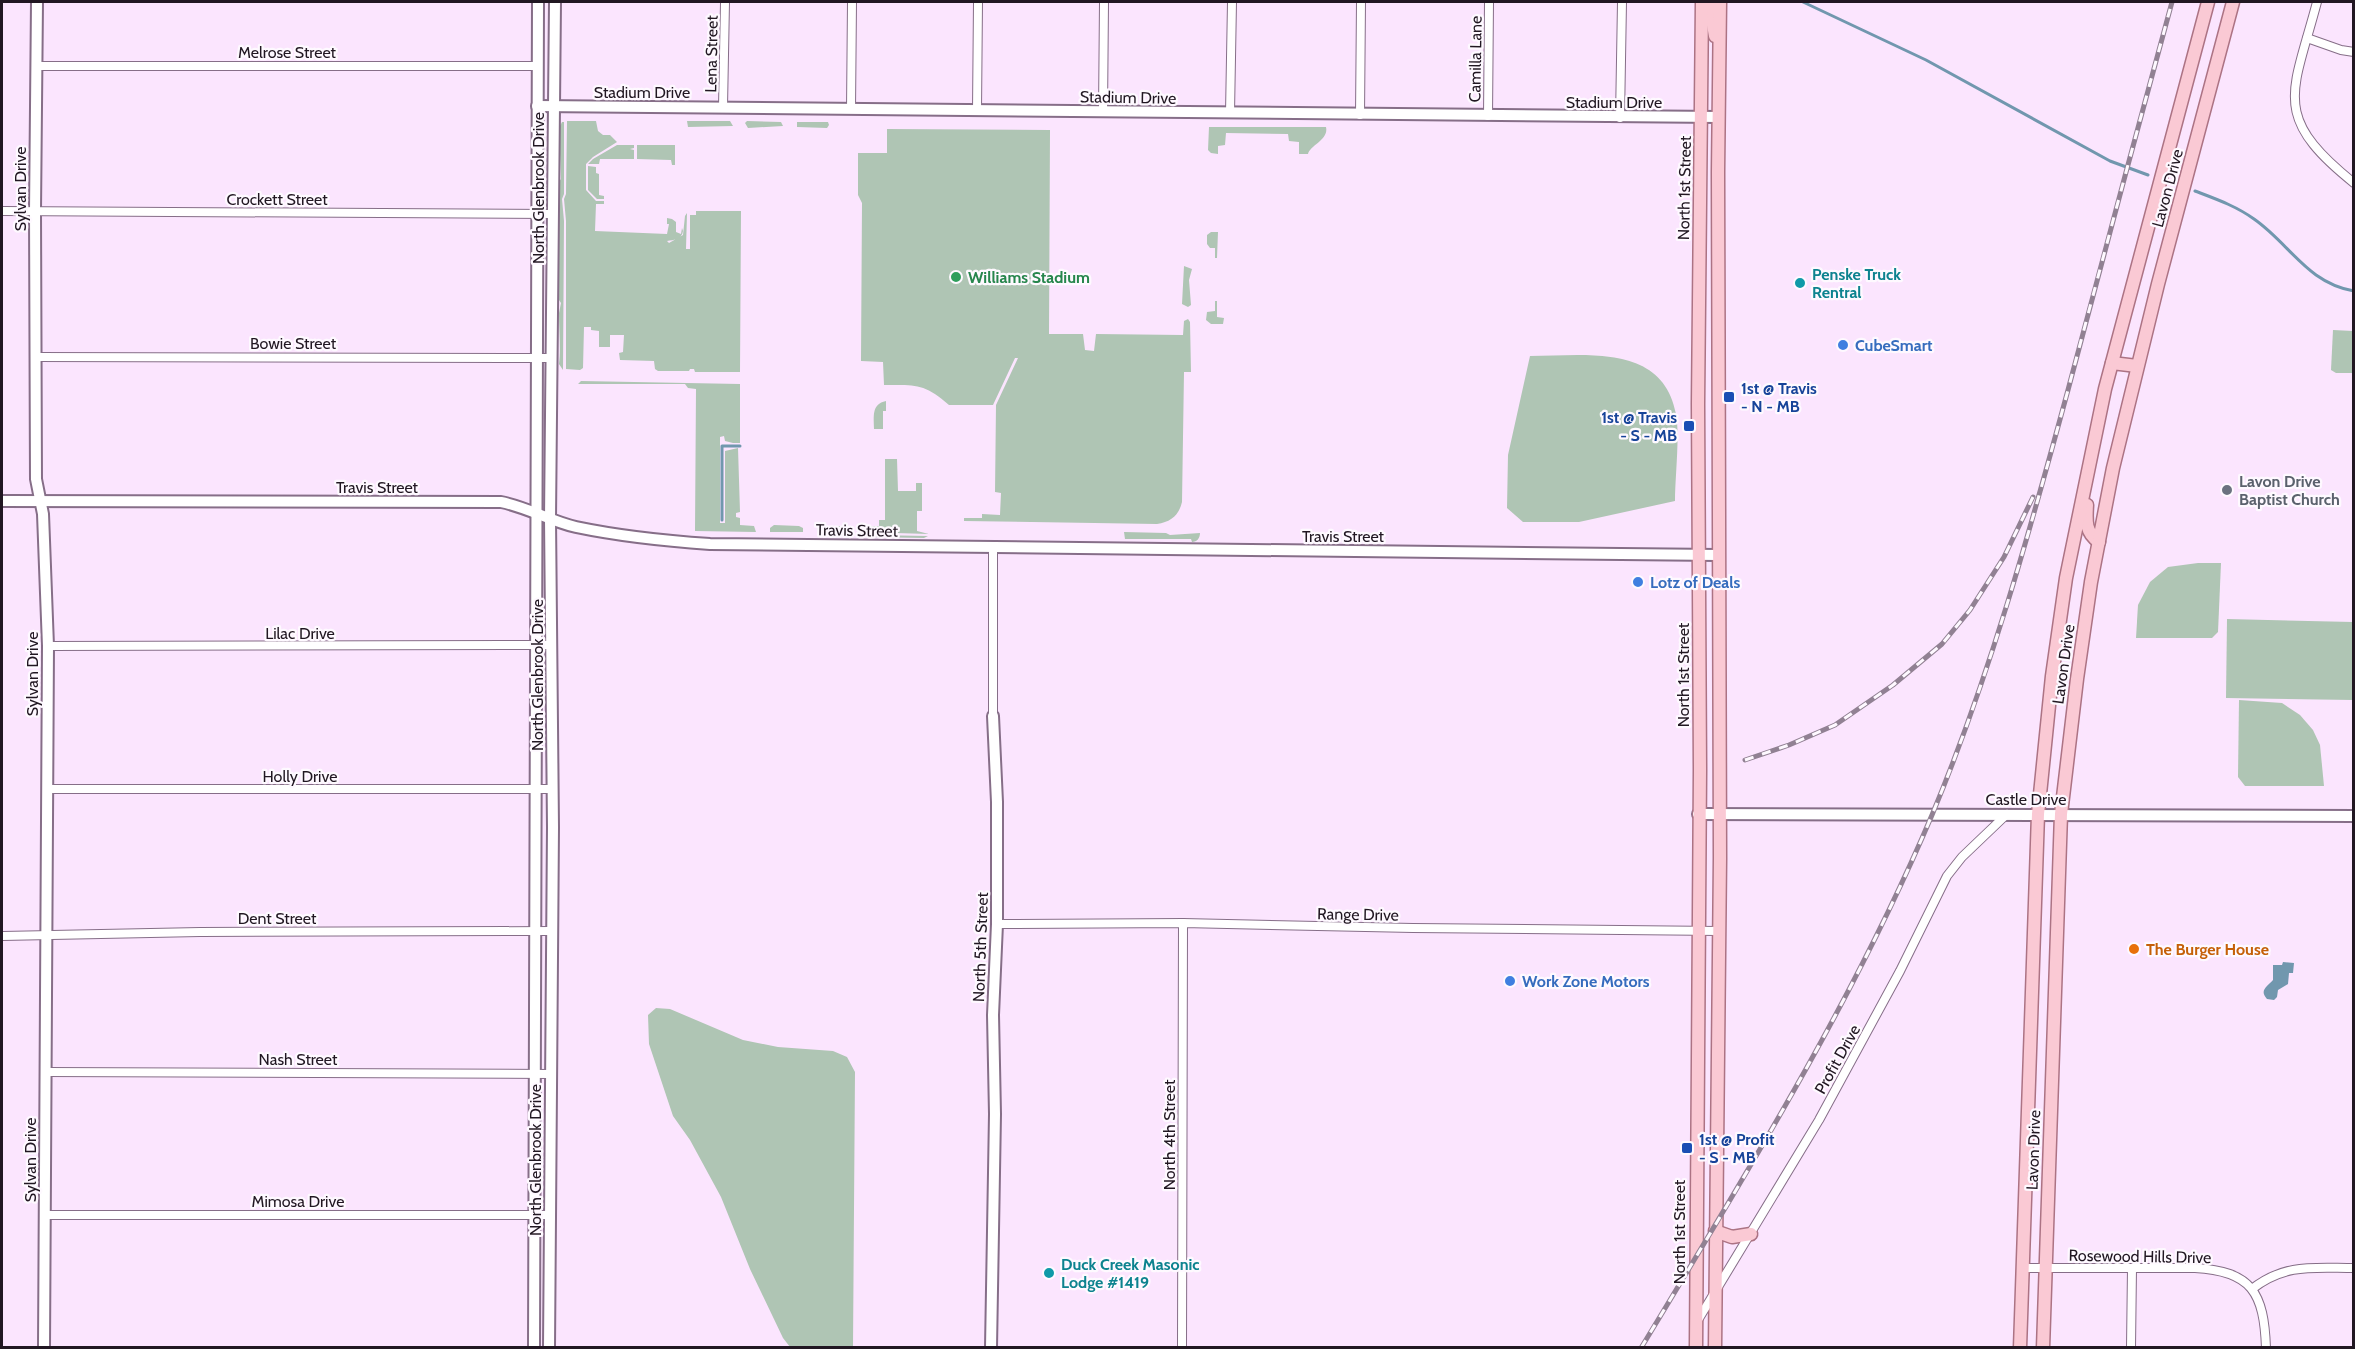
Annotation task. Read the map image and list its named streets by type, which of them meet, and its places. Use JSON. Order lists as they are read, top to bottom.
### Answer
{
  "streets": {
    "main road": ["North 1st Street", "Lavon Drive"],
    "street": [
      "Melrose Street",
      "Lena Street",
      "Camilla Lane",
      "Stadium Drive",
      "North Glenbrook Drive",
      "Sylvan Drive",
      "Crockett Street",
      "Bowie Street",
      "Travis Street",
      "Lilac Drive",
      "Holly Drive",
      "Castle Drive",
      "Range Drive",
      "Dent Street",
      "North 5th Street",
      "Nash Street",
      "Profit Drive",
      "North 4th Street",
      "Mimosa Drive",
      "Rosewood Hills Drive"
    ]
  },
  "crossings": [
    ["Melrose Street", "North Glenbrook Drive"],
    ["Melrose Street", "Sylvan Drive"],
    ["Lena Street", "Stadium Drive"],
    ["Camilla Lane", "Stadium Drive"],
    ["Stadium Drive", "North Glenbrook Drive"],
    ["Stadium Drive", "North 1st Street"],
    ["North Glenbrook Drive", "Crockett Street"],
    ["North Glenbrook Drive", "Bowie Street"],
    ["North Glenbrook Drive", "Travis Street"],
    ["North Glenbrook Drive", "Lilac Drive"],
    ["North Glenbrook Drive", "Holly Drive"],
    ["North Glenbrook Drive", "Dent Street"],
    ["North Glenbrook Drive", "Nash Street"],
    ["North Glenbrook Drive", "Mimosa Drive"],
    ["North 1st Street", "Travis Street"],
    ["North 1st Street", "Castle Drive"],
    ["North 1st Street", "Range Drive"],
    ["North 1st Street", "Profit Drive"],
    ["Lavon Drive", "Castle Drive"],
    ["Lavon Drive", "Rosewood Hills Drive"],
    ["Sylvan Drive", "Crockett Street"],
    ["Sylvan Drive", "Bowie Street"],
    ["Sylvan Drive", "Travis Street"],
    ["Sylvan Drive", "Lilac Drive"],
    ["Sylvan Drive", "Holly Drive"],
    ["Sylvan Drive", "Dent Street"],
    ["Sylvan Drive", "Nash Street"],
    ["Sylvan Drive", "Mimosa Drive"],
    ["Travis Street", "North 5th Street"],
    ["Castle Drive", "Profit Drive"],
    ["Range Drive", "North 5th Street"],
    ["Range Drive", "North 4th Street"]
  ],
  "places": {
    "other": [
      "Williams Stadium",
      "Penske Truck Rentral",
      "CubeSmart",
      "Lavon Drive Baptist Church",
      "Lotz of Deals",
      "The Burger House",
      "Work Zone Motors",
      "Duck Creek Masonic Lodge #1419"
    ],
    "transit": ["1st @ Travis - N - MB", "1st @ Travis - S - MB", "1st @ Profit - S - MB"]
  }
}
